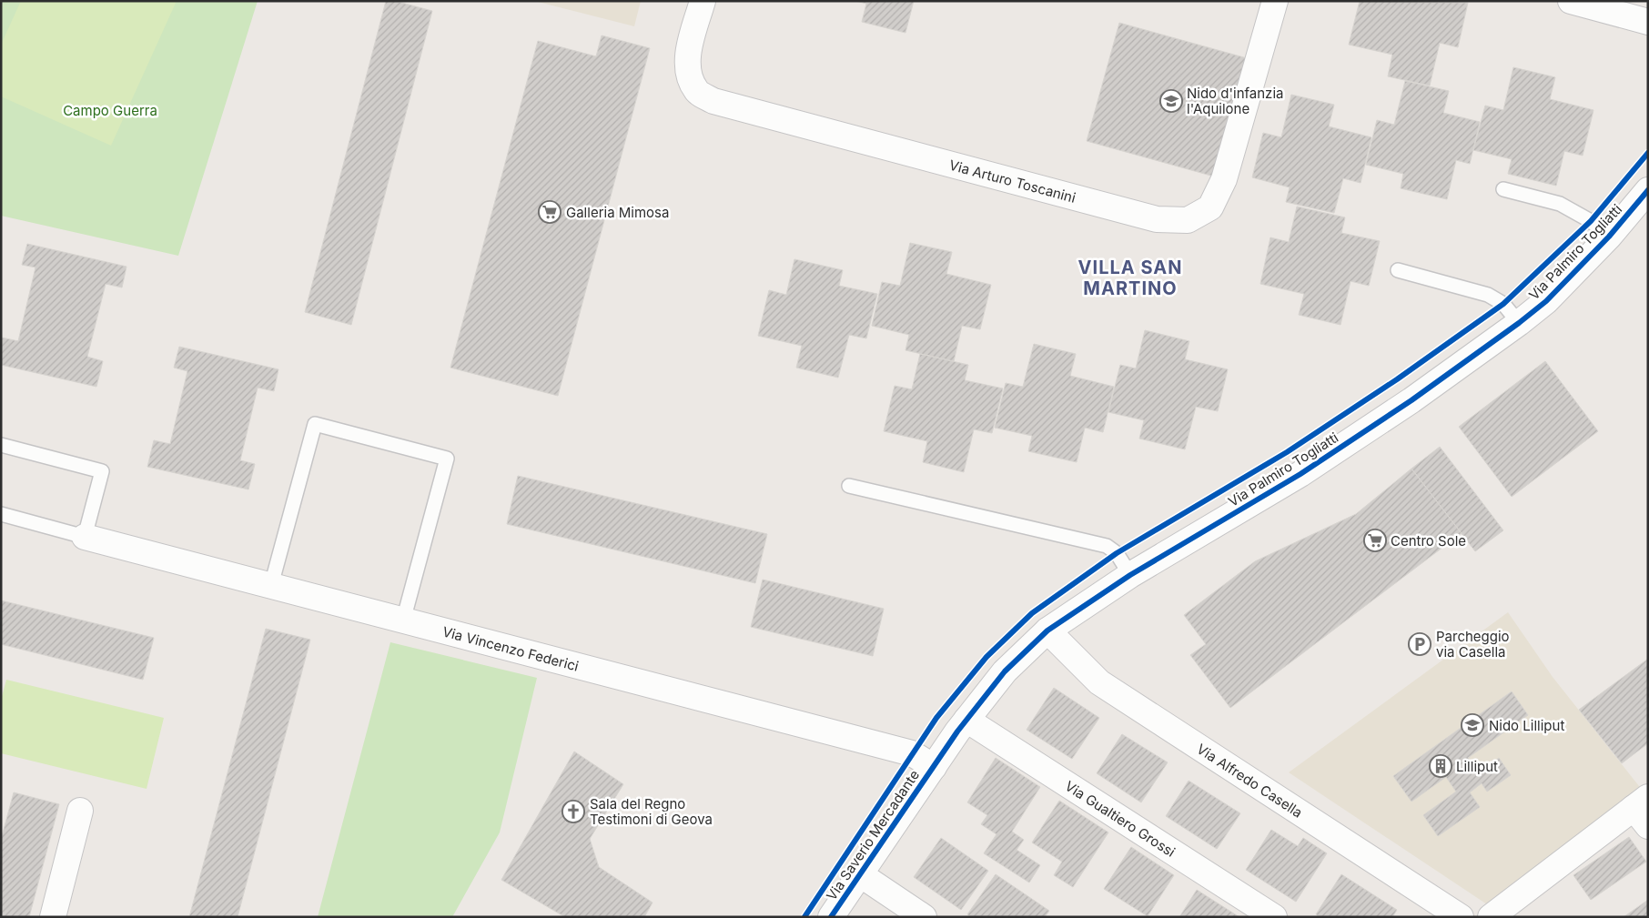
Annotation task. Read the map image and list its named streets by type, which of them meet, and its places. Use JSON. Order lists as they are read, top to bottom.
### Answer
{
  "streets": {
    "street": [
      "Via Arturo Toscanini",
      "Via Palmiro Togliatti",
      "Via Vincenzo Federici",
      "Via Alfredo Casella",
      "Via Gualtiero Grossi",
      "Via Saverio Mercadante"
    ]
  },
  "crossings": [
    ["Via Palmiro Togliatti", "Via Vincenzo Federici"],
    ["Via Palmiro Togliatti", "Via Alfredo Casella"],
    ["Via Palmiro Togliatti", "Via Gualtiero Grossi"],
    ["Via Palmiro Togliatti", "Via Saverio Mercadante"],
    ["Via Vincenzo Federici", "Via Saverio Mercadante"]
  ],
  "districts": ["VILLA SAN MARTINO"],
  "parks": ["Campo Guerra"],
  "places": {
    "school or university": ["Nido d'infanzia l'Aquilone", "Nido Lilliput"],
    "supermarket": ["Galleria Mimosa", "Centro Sole"],
    "parking": ["Parcheggio via Casella"],
    "building": ["Lilliput"],
    "church": ["Sala del Regno Testimoni di Geova"]
  }
}
